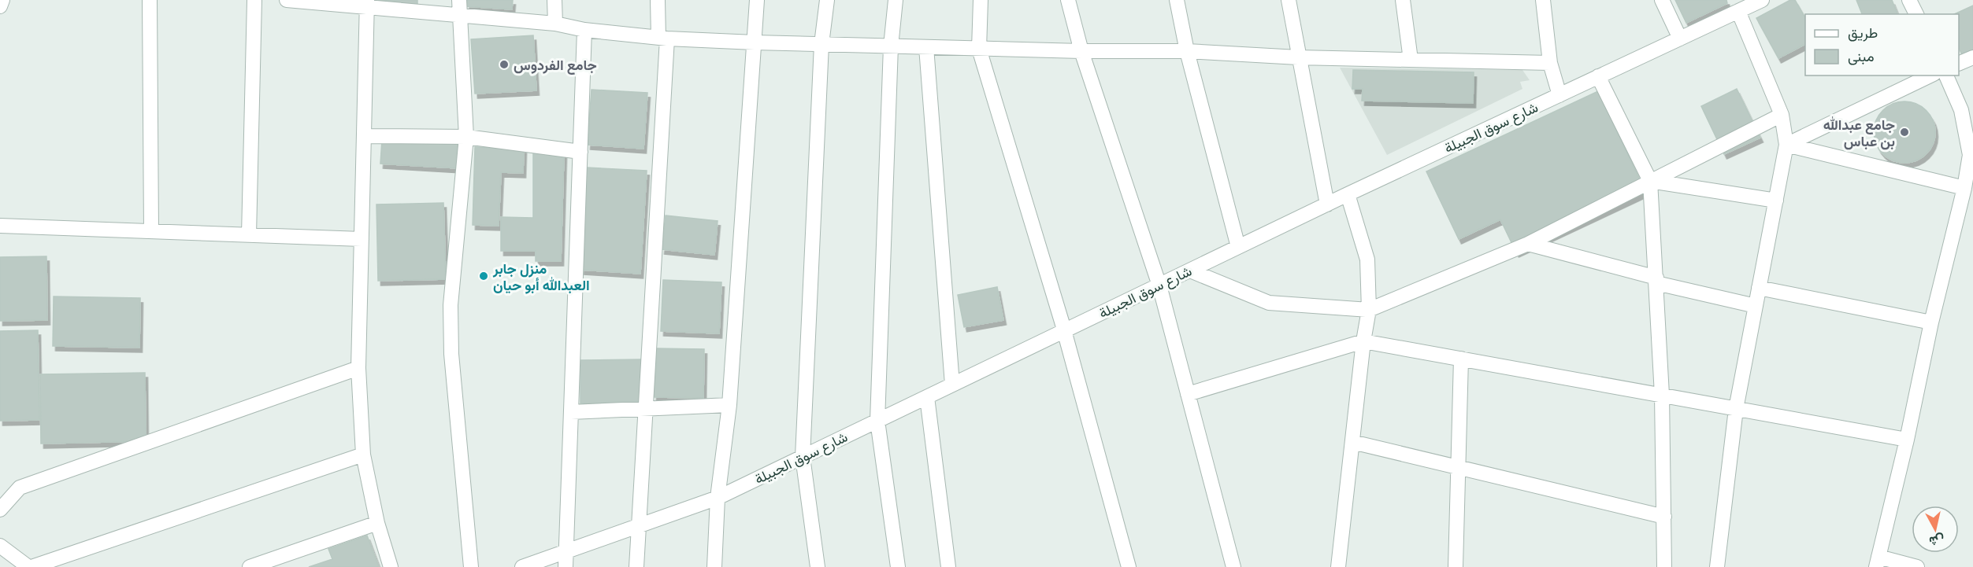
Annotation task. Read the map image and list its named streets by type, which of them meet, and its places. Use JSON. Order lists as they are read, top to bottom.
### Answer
{
  "streets": {
    "street": ["شارع سوق الجبيلة"]
  },
  "places": ["جامع الفردوس", "جامع عبدالله بن عباس", "منزل جابر العبدالله أبو حيان"],
  "legend": ["طريق", "مبنى"],
  "north": "bottom"
}
